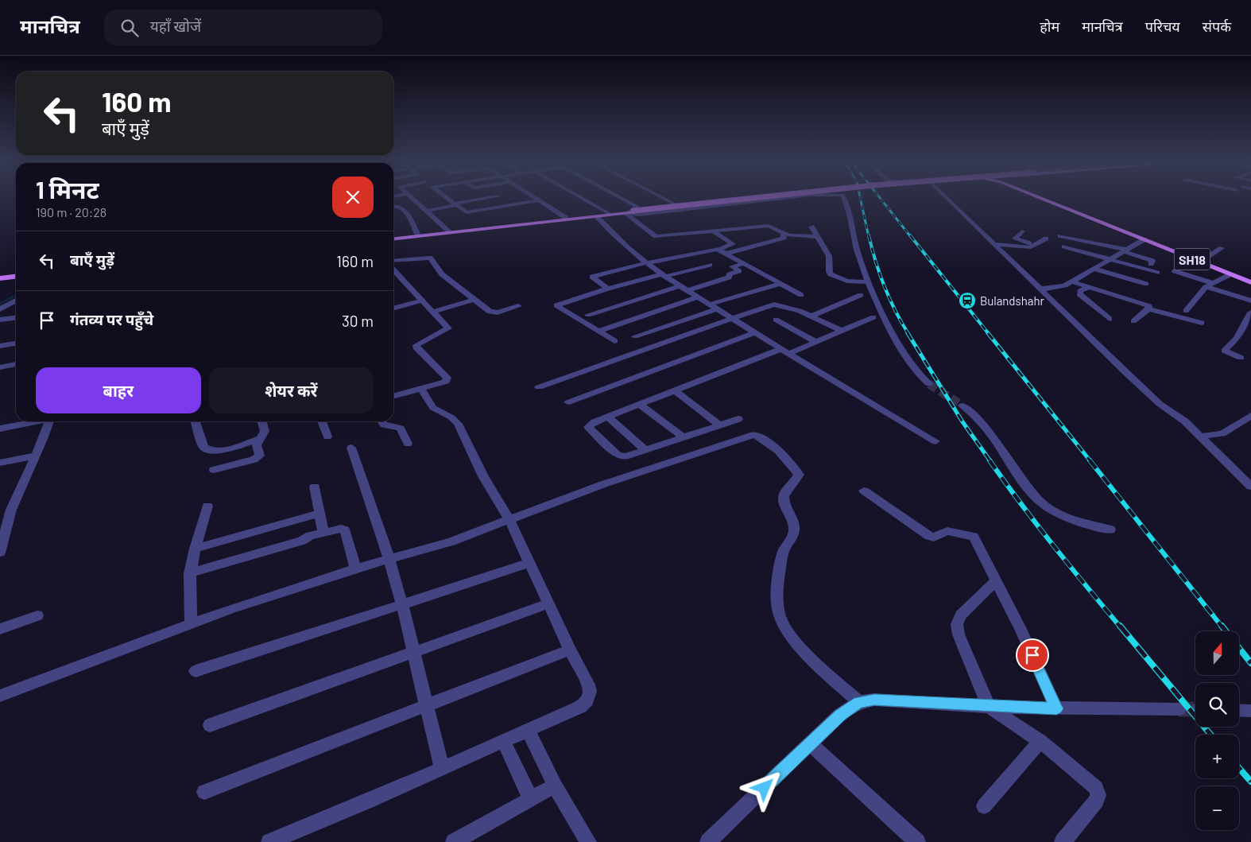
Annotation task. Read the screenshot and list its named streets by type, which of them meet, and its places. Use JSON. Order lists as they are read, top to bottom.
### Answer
{
  "streets": {
    "main road": ["SH18"]
  },
  "places": {
    "station": ["Bulandshahr"]
  },
  "north": "top",
  "page": {
    "header": "मानचित्र",
    "search": "यहाँ खोजें",
    "nav": [
      "होम",
      "मानचित्र",
      "परिचय",
      "संपर्क"
    ],
    "turn": ["160 m", "बाएँ मुड़ें"],
    "heading": ["1 मिनट", "190 m · 20:28"],
    "list": [
      {
        "name": "बाएँ मुड़ें",
        "value": "160 m"
      },
      {
        "name": "गंतव्य पर पहुँचे",
        "value": "30 m"
      }
    ],
    "buttons": ["बाहर", "शेयर करें"],
    "map_buttons": ["+", "−"]
  }
}
